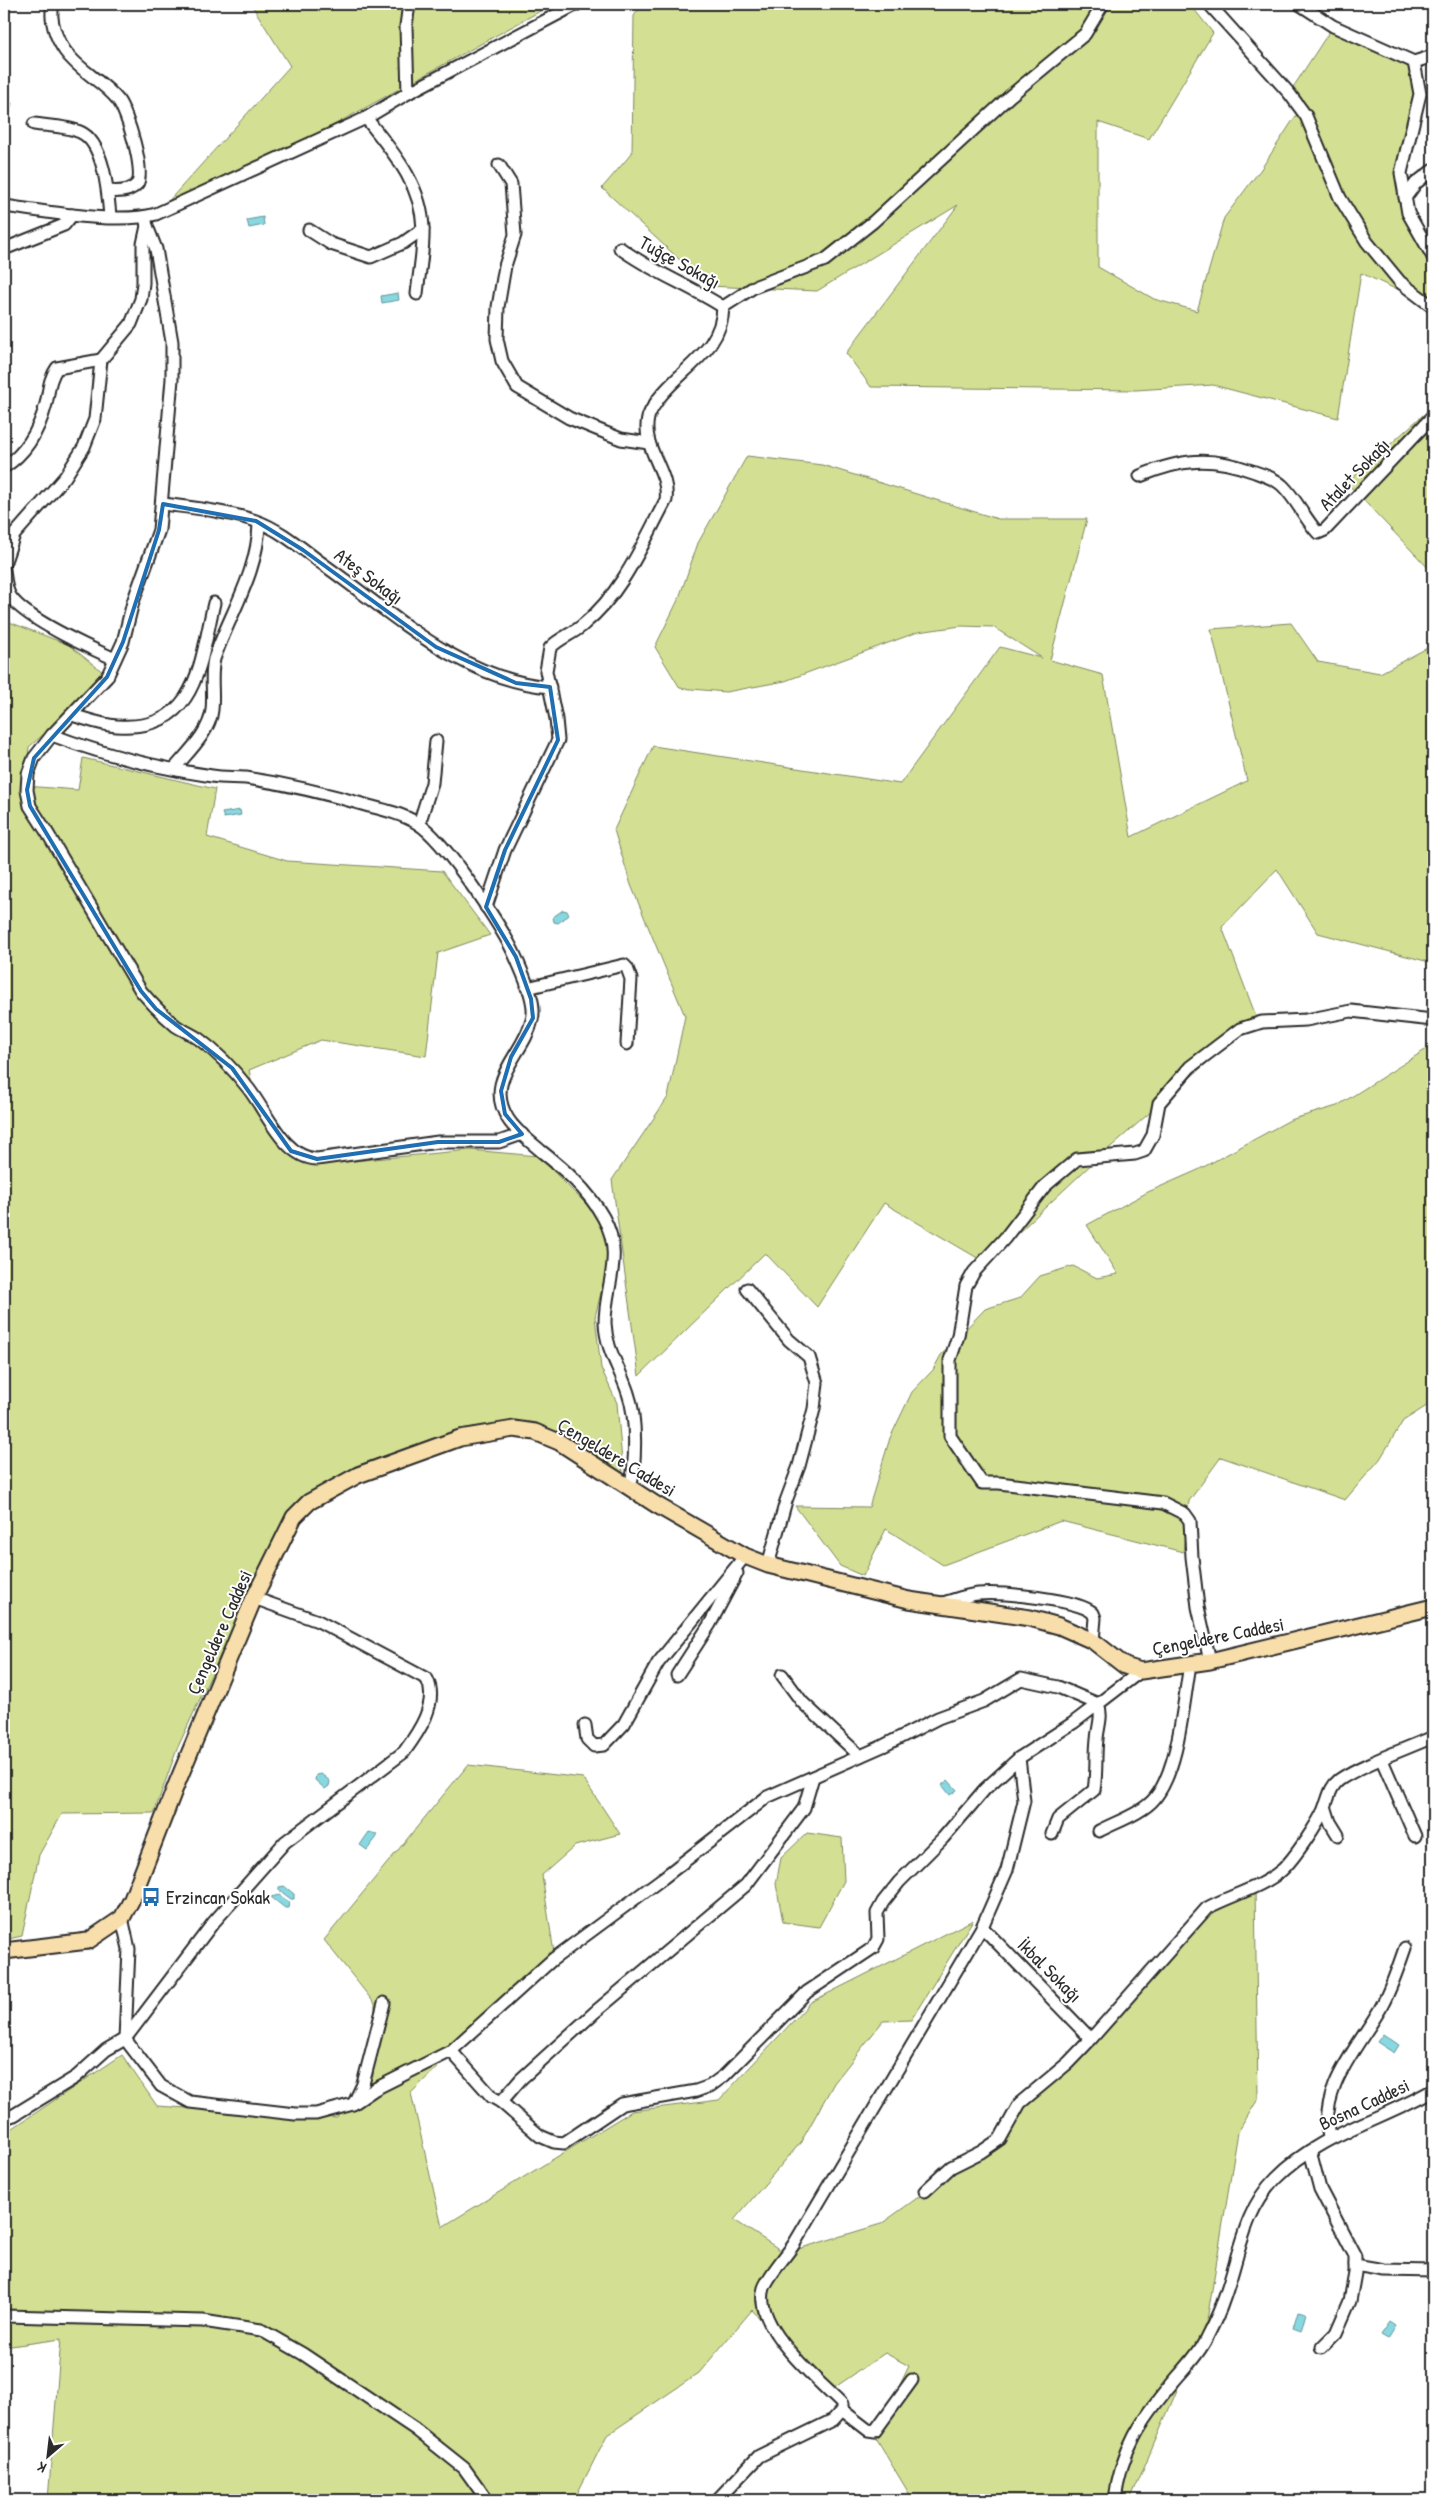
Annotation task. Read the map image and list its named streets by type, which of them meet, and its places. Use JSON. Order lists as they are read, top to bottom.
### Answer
{
  "streets": {
    "main road": ["Çengeldere Caddesi"],
    "street": [
      "Tuğçe Sokağı",
      "Atalet Sokağı",
      "Ateş Sokağı",
      "İkbal Sokağı",
      "Bosna Caddesi"
    ]
  },
  "places": {
    "bus stop": ["Erzincan Sokak"]
  },
  "north": "bottom left"
}
